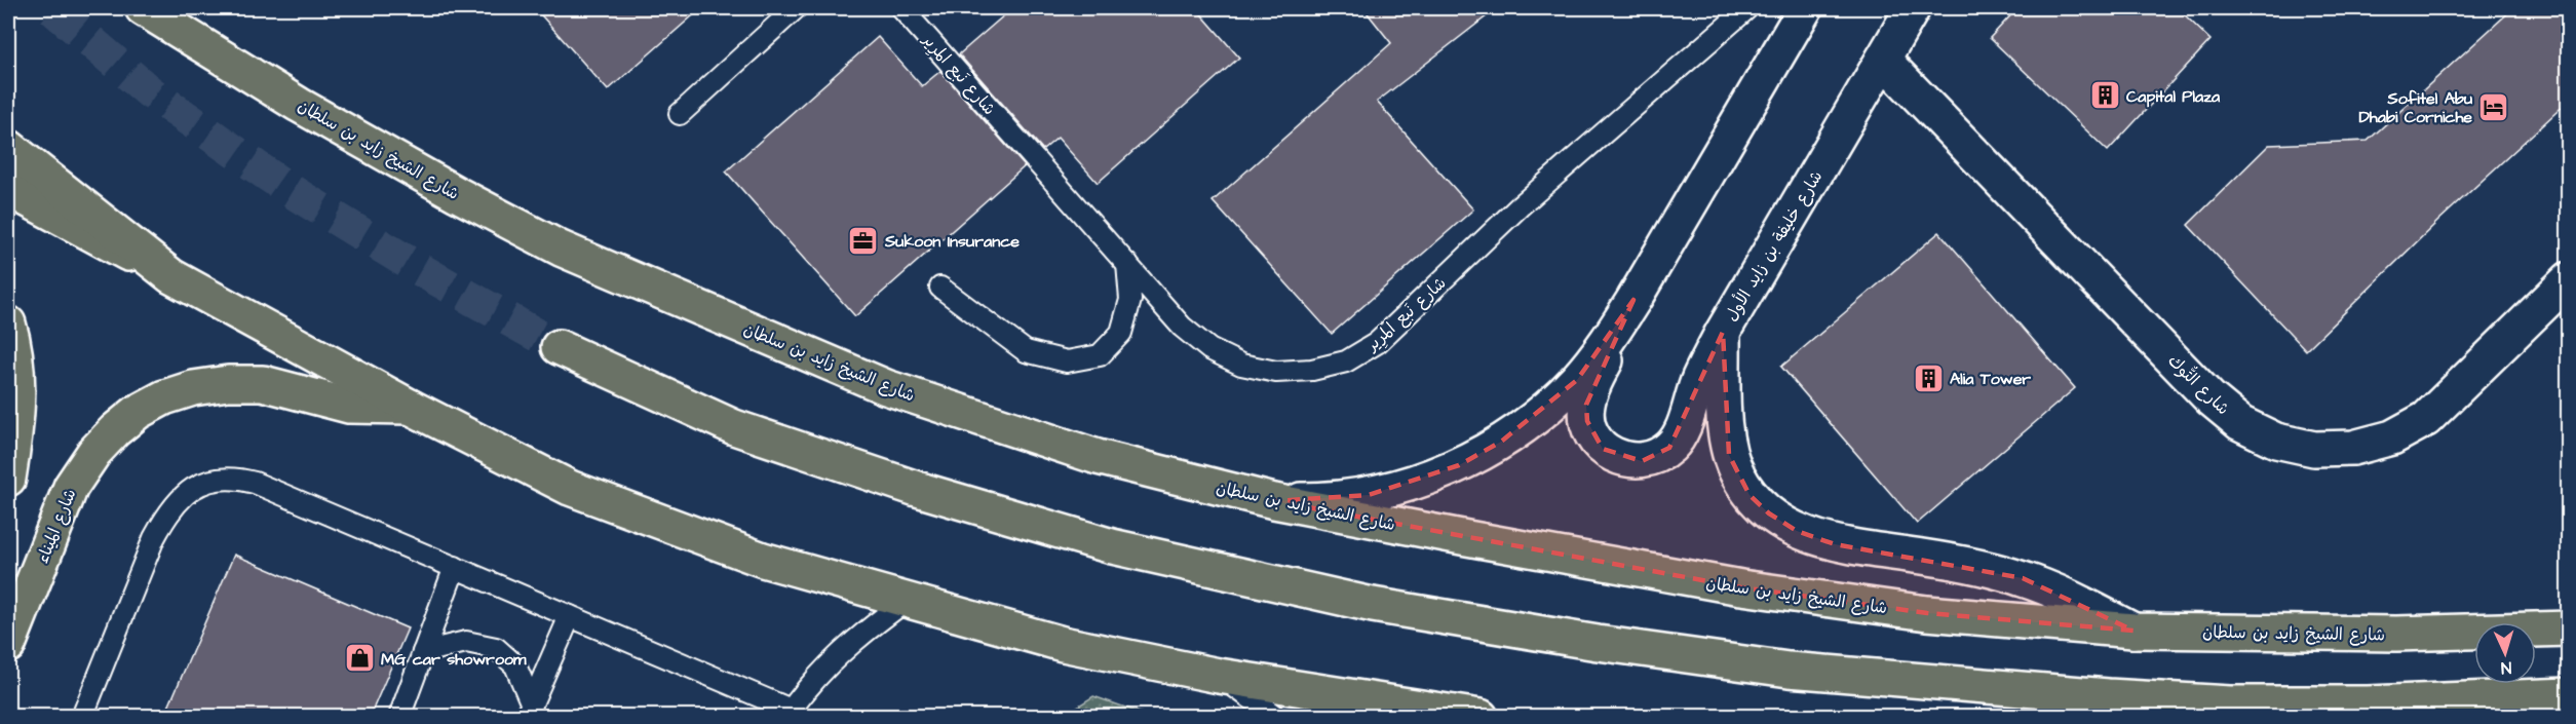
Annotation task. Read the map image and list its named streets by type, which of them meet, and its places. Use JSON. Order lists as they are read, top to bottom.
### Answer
{
  "streets": {
    "main road": [
      "شارع الشيخ زايد بن سلطان",
      "شارع خليفة بن زايد الأول",
      "شارع التُّوك",
      "شارع الميناء"
    ],
    "lane": ["شارع نَبع المرِير"]
  },
  "crossings": [
    ["شارع الشيخ زايد بن سلطان", "شارع خليفة بن زايد الأول"],
    ["شارع خليفة بن زايد الأول", "شارع التُّوك"]
  ],
  "places": {
    "building": ["Capital Plaza", "Alia Tower"],
    "hotel": ["Sofitel Abu Dhabi Corniche"],
    "office": ["Sukoon Insurance"],
    "shop": ["MG car showroom"]
  },
  "north": "bottom"
}
